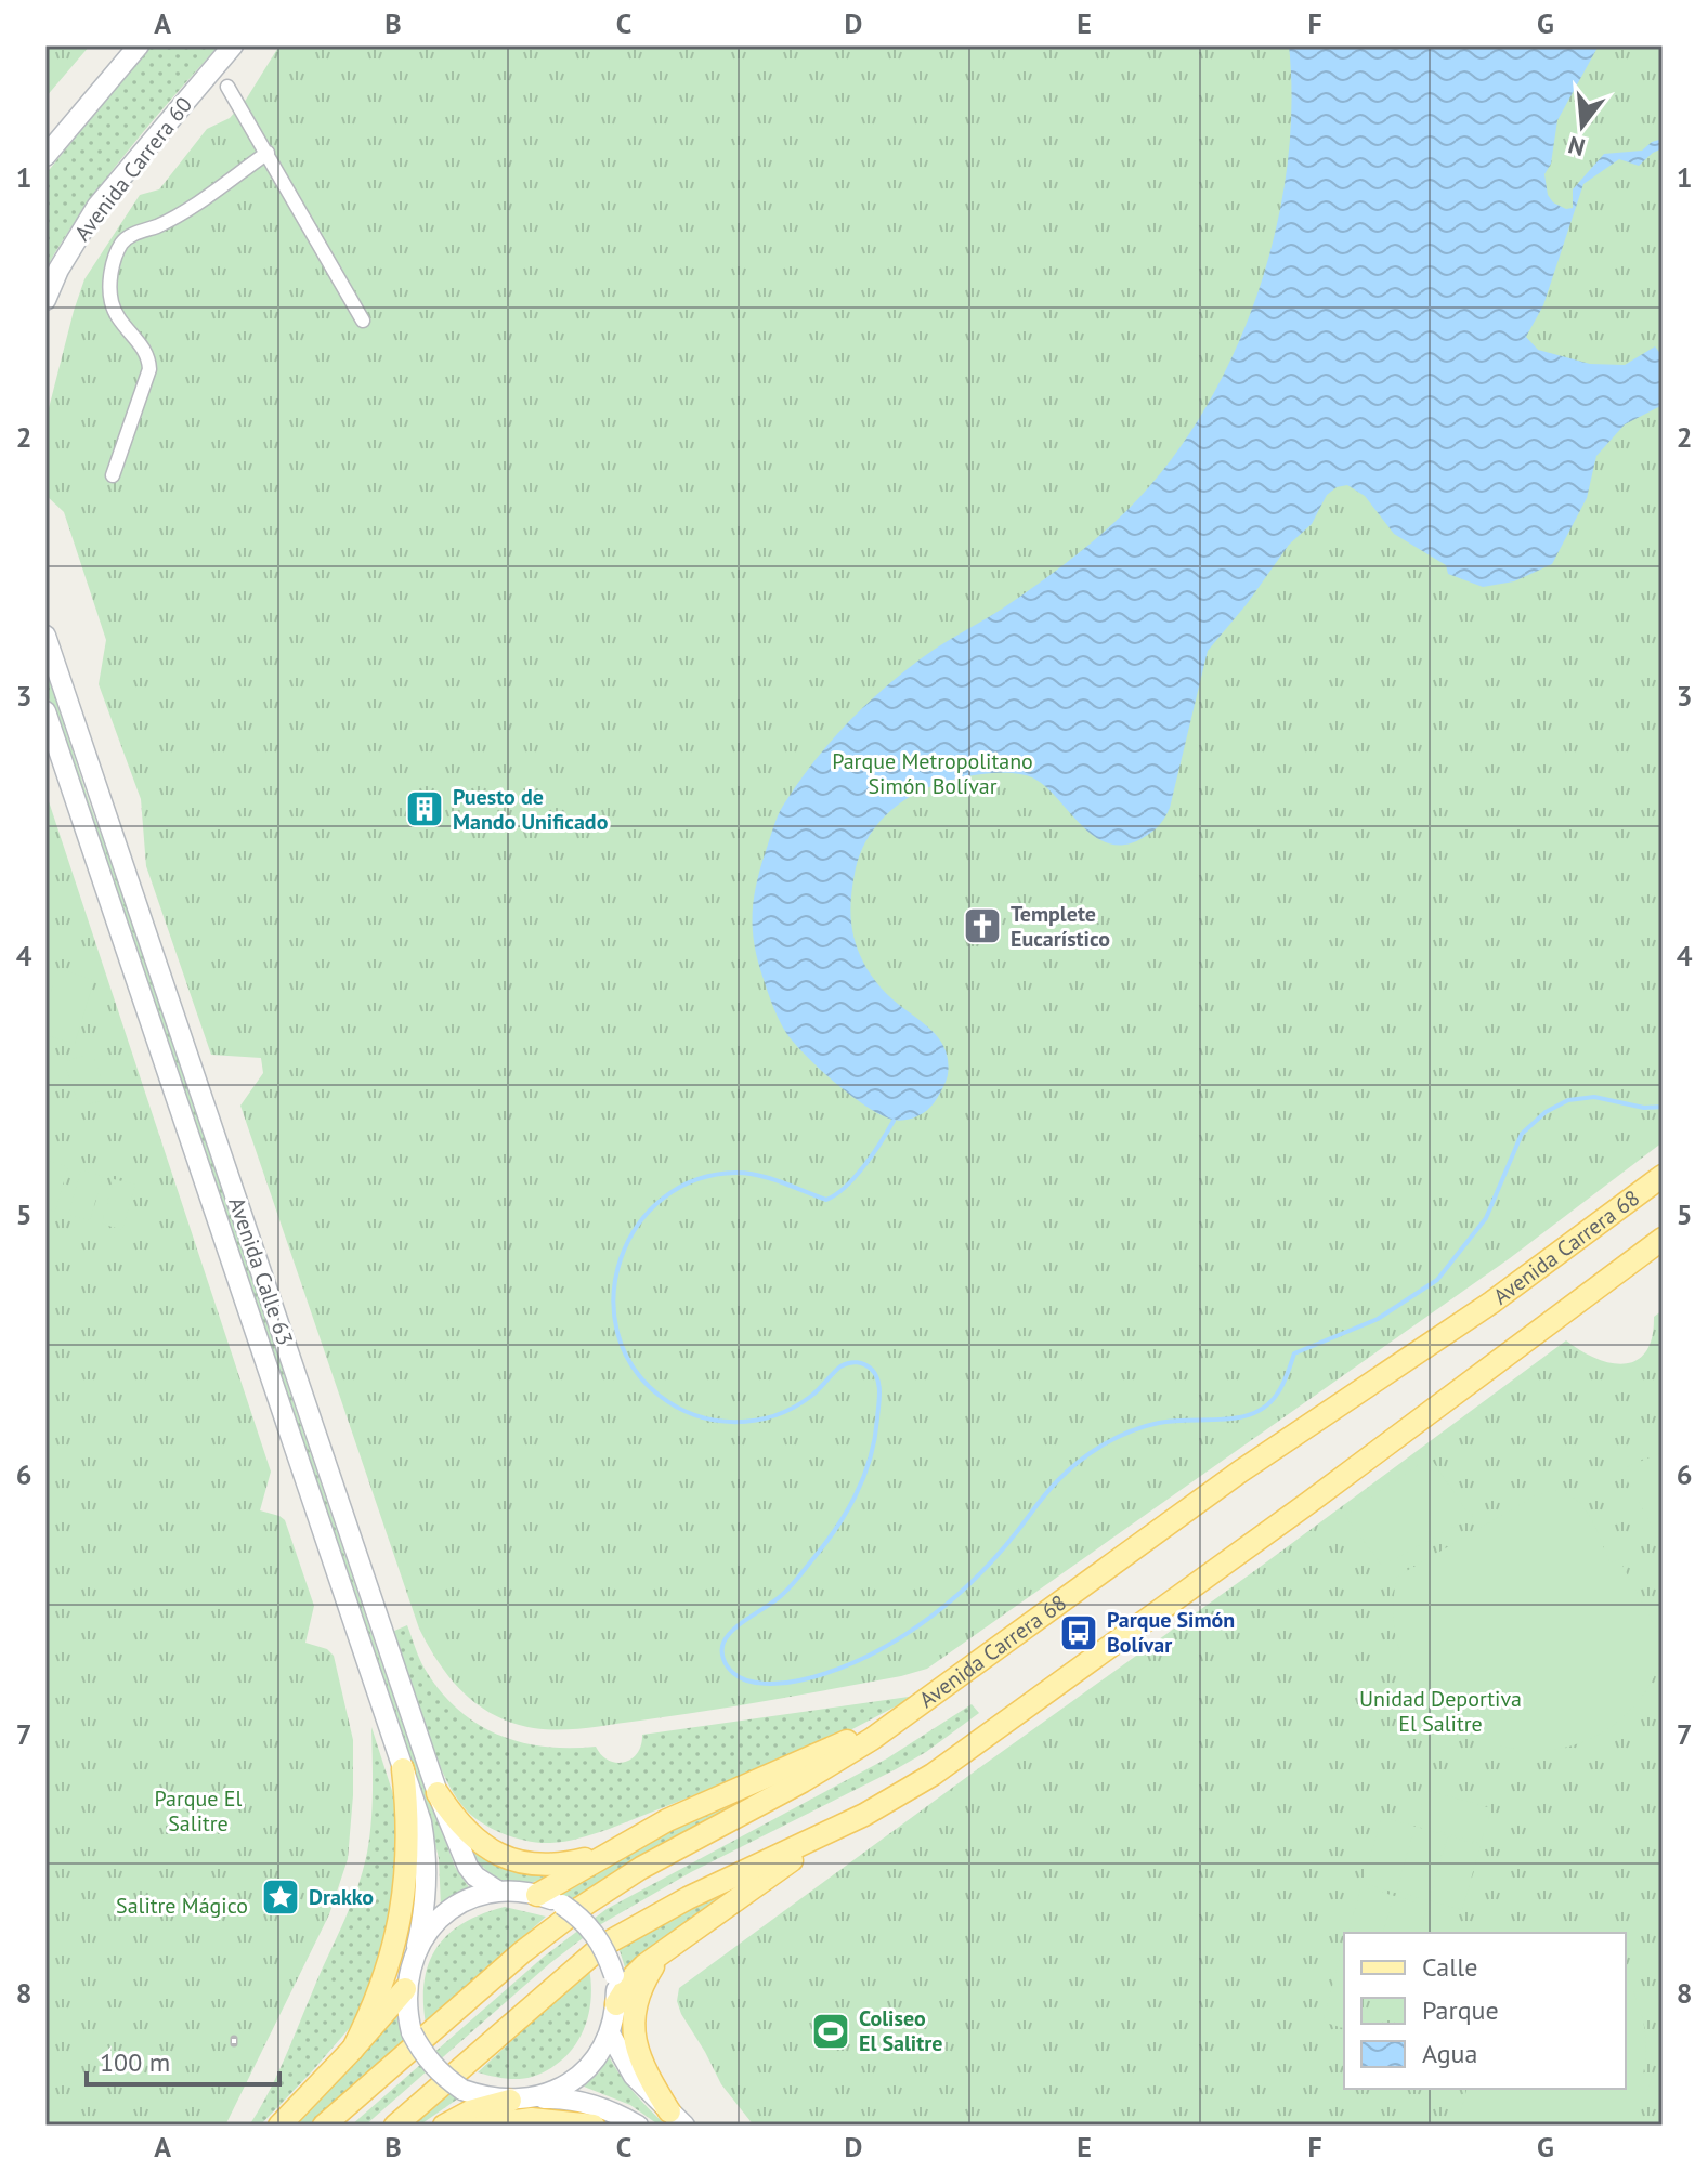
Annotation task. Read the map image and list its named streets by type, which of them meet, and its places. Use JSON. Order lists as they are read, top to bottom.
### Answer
{
  "streets": {
    "main road": ["Avenida Carrera 60", "Avenida Carrera 68", "Avenida Calle 63"]
  },
  "parks": [
    "Parque Metropolitano Simón Bolívar",
    "Unidad Deportiva El Salitre",
    "Parque El Salitre",
    "Salitre Mágico"
  ],
  "places": {
    "building": ["Puesto de Mando Unificado"],
    "church": ["Templete Eucarístico"],
    "bus stop": ["Parque Simón Bolívar"],
    "place": ["Drakko"],
    "sports": ["Coliseo El Salitre"]
  },
  "legend": ["Calle", "Parque", "Agua"],
  "scale_bar": "100 m",
  "north": "bottom",
  "grid": {
    "columns": [
      "A",
      "B",
      "C",
      "D",
      "E",
      "F",
      "G"
    ],
    "rows": [
      "1",
      "2",
      "3",
      "4",
      "5",
      "6",
      "7",
      "8"
    ]
  }
}
